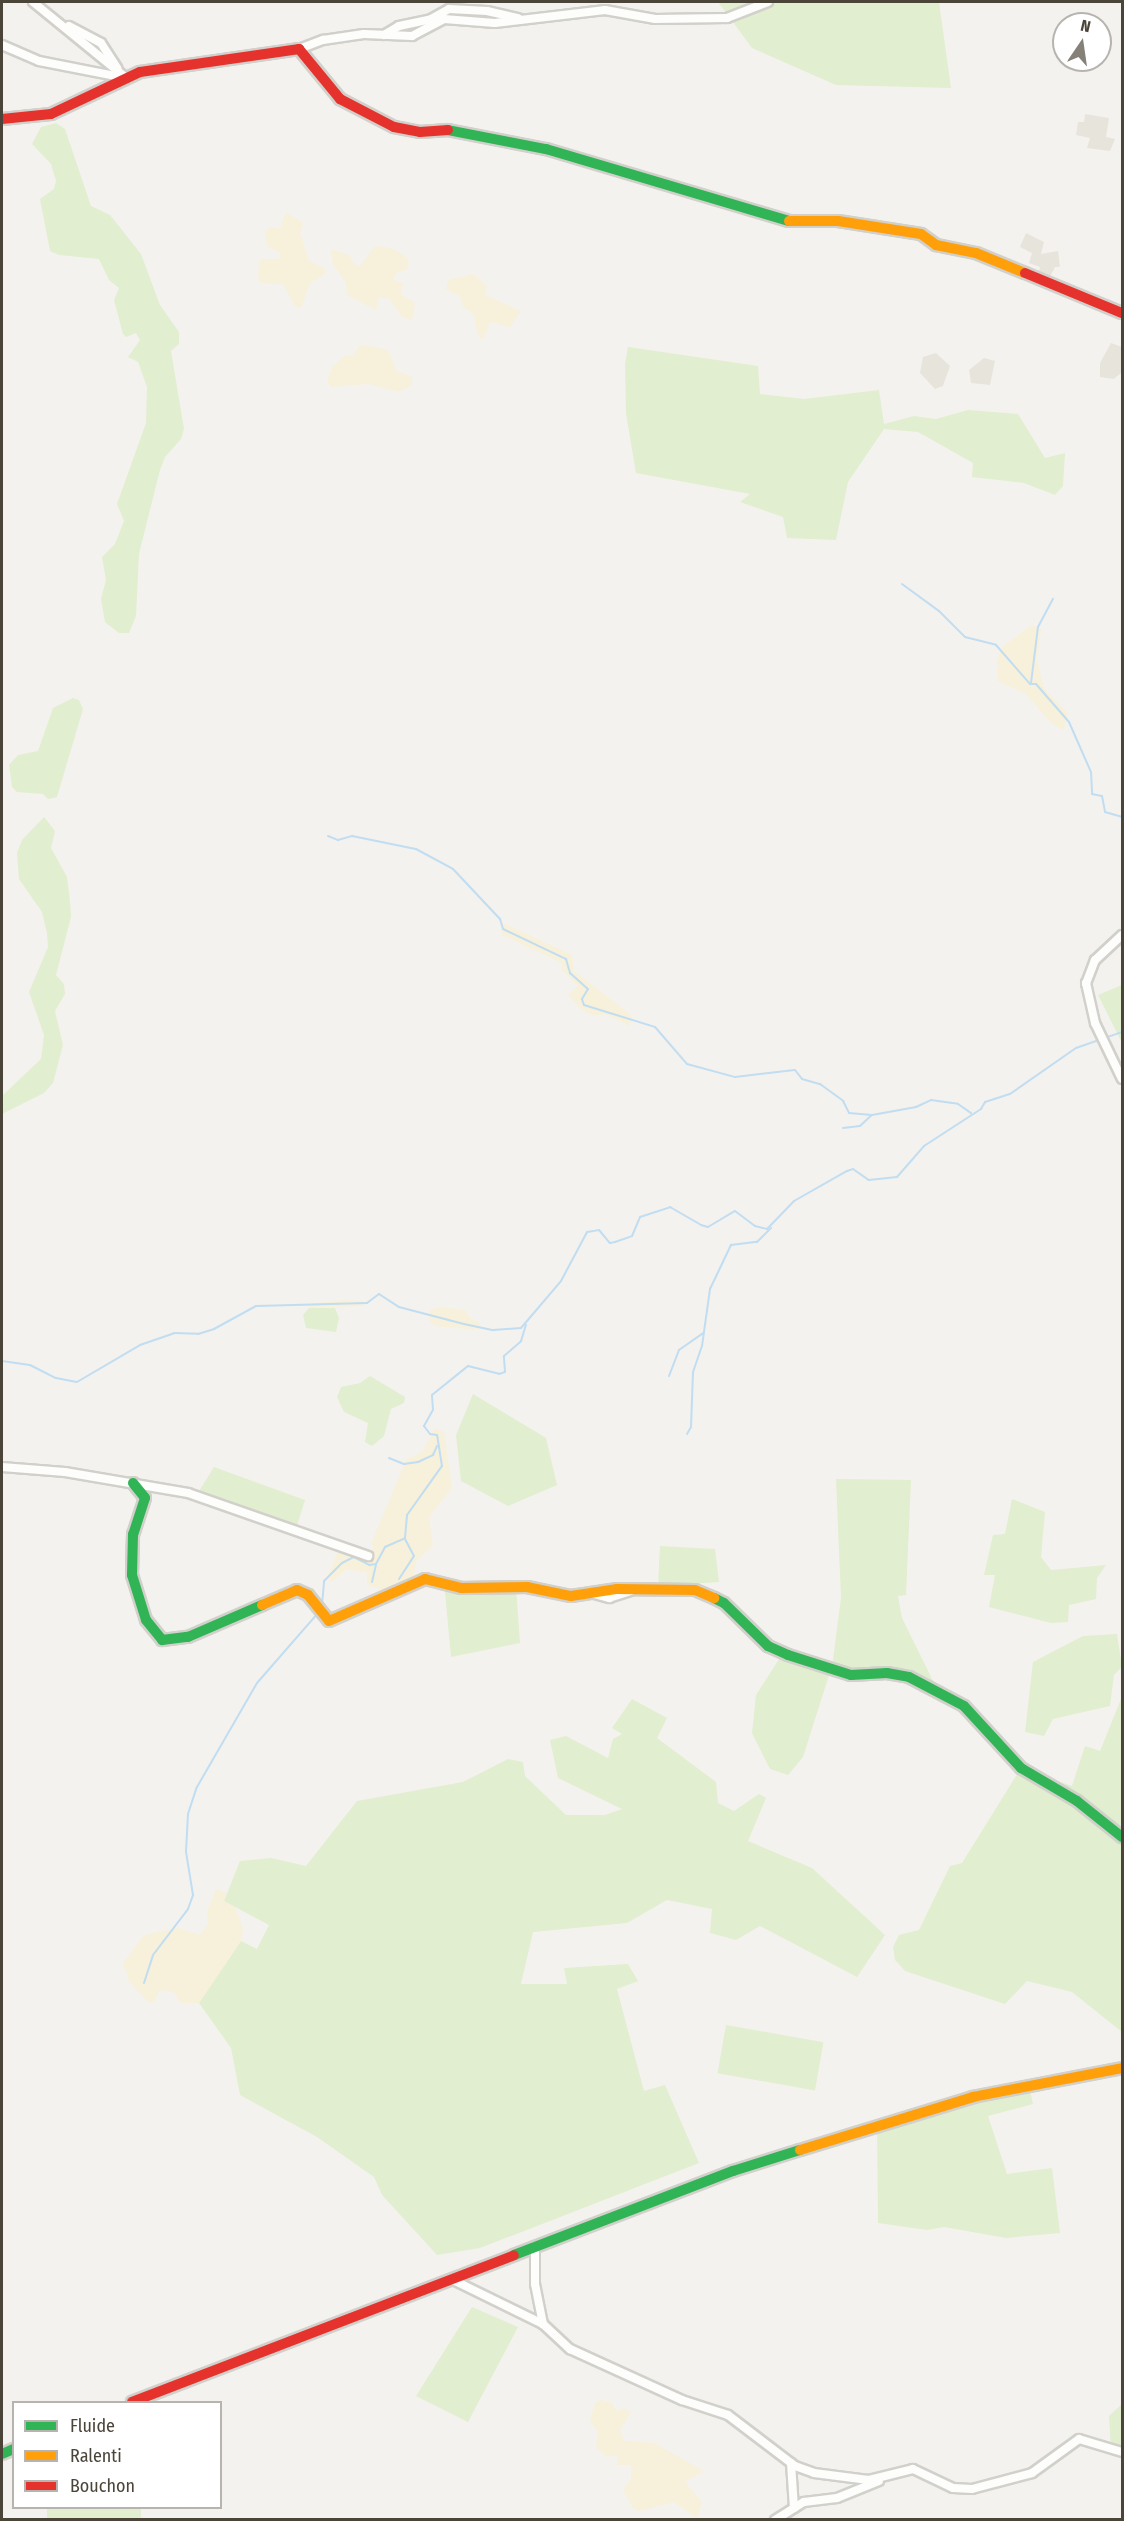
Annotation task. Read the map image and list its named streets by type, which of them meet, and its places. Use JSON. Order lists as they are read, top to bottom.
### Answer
{
  "legend": ["Fluide", "Ralenti", "Bouchon"],
  "north": "top"
}
